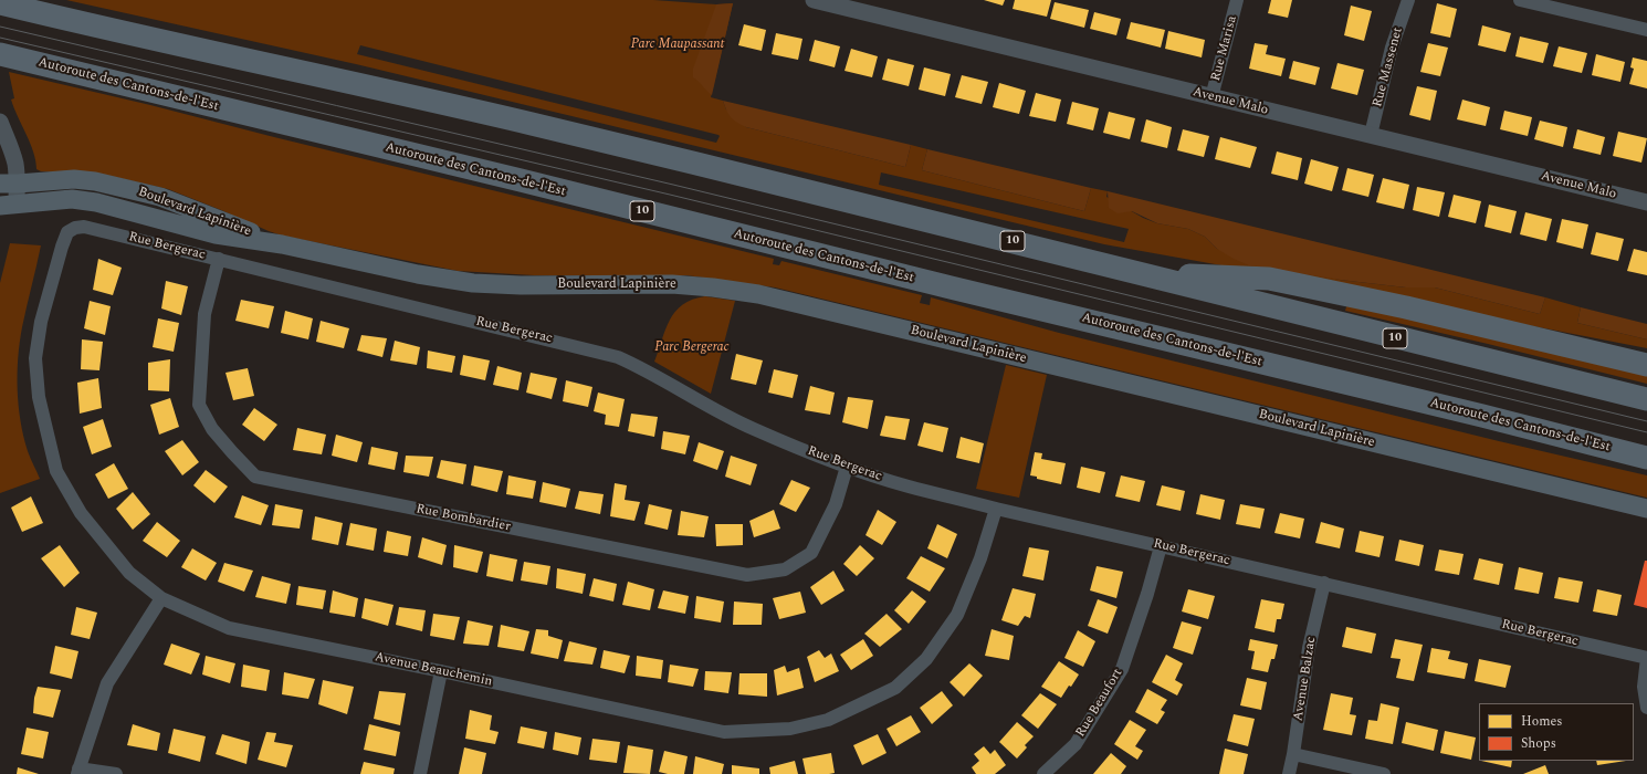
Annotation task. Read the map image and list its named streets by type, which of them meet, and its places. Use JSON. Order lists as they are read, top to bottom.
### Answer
{
  "streets": {
    "highway": ["Autoroute des Cantons-de-l'Est", "10"],
    "main road": ["Boulevard Lapinière"],
    "street": [
      "Rue Marisa",
      "Rue Massenet",
      "Avenue Malo",
      "Rue Bergerac",
      "Rue Bombardier",
      "Avenue Beauchemin",
      "Avenue Balzac",
      "Rue Beaufort"
    ]
  },
  "crossings": [
    ["Rue Marisa", "Avenue Malo"],
    ["Rue Massenet", "Avenue Malo"],
    ["Rue Bergerac", "Rue Bombardier"],
    ["Rue Bergerac", "Avenue Beauchemin"],
    ["Rue Bergerac", "Avenue Balzac"],
    ["Rue Bergerac", "Rue Beaufort"]
  ],
  "parks": ["Parc Maupassant", "Parc Bergerac"],
  "legend": ["Homes", "Shops"]
}
